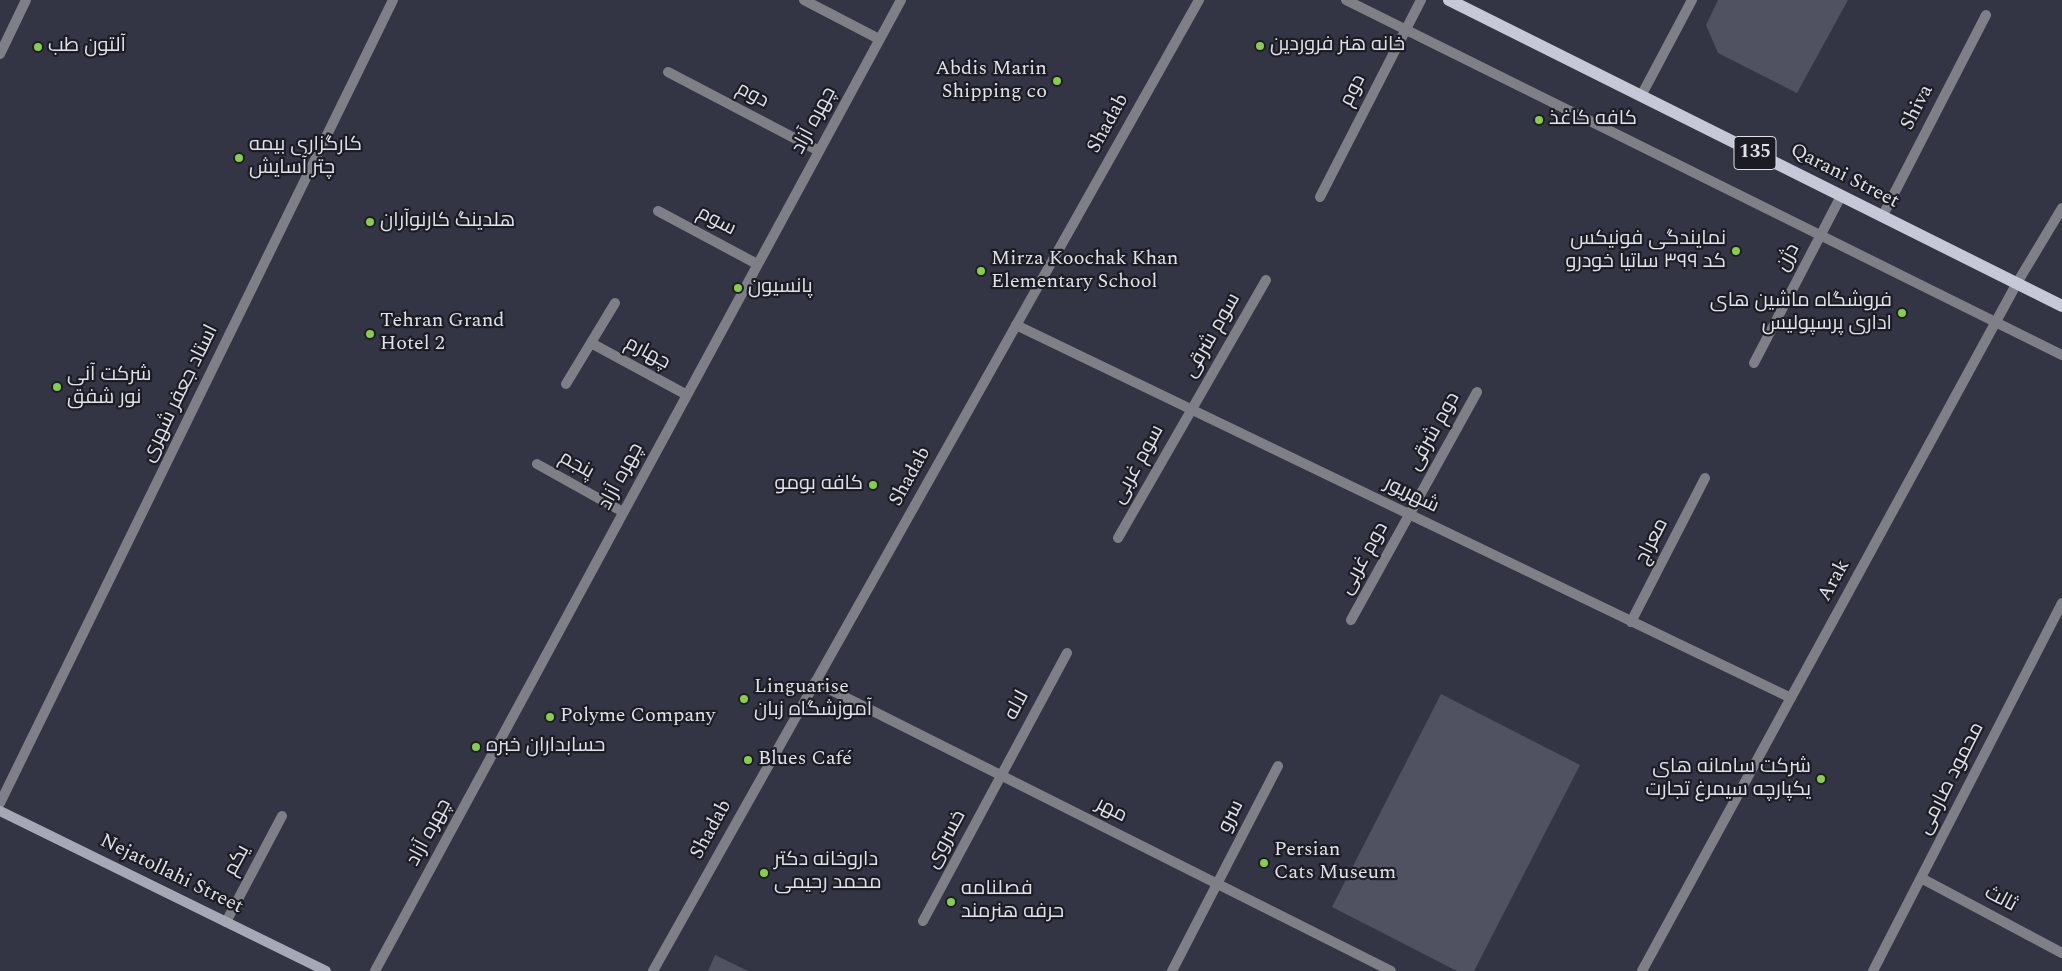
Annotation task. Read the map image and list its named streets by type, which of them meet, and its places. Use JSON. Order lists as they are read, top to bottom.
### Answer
{
  "streets": {
    "main road": ["135", "Qarani Street", "Nejatollahi Street"],
    "street": [
      "دوم",
      "Shiva",
      "چهره آزاد",
      "Shadab",
      "سوم",
      "دژن",
      "سوم شرقی",
      "چهارم",
      "استاد جعفر شهری",
      "دوم شرقی",
      "سوم غربی",
      "پنجم",
      "شهریور",
      "معراج",
      "دوم غربی",
      "Arak",
      "لاله",
      "محمود صارمی",
      "مهر",
      "سرو",
      "خسروی",
      "یکم",
      "ثالث"
    ]
  },
  "crossings": [
    ["دوم", "چهره آزاد"],
    ["Shiva", "Qarani Street"],
    ["چهره آزاد", "سوم"],
    ["چهره آزاد", "چهارم"],
    ["چهره آزاد", "پنجم"],
    ["Shadab", "شهریور"],
    ["Shadab", "مهر"],
    ["Qarani Street", "دژن"],
    ["Qarani Street", "Arak"],
    ["سوم شرقی", "سوم غربی"],
    ["سوم شرقی", "شهریور"],
    ["دوم شرقی", "شهریور"],
    ["دوم شرقی", "دوم غربی"],
    ["سوم غربی", "شهریور"],
    ["شهریور", "معراج"],
    ["شهریور", "دوم غربی"],
    ["شهریور", "Arak"],
    ["لاله", "مهر"],
    ["لاله", "خسروی"],
    ["محمود صارمی", "ثالث"],
    ["مهر", "سرو"],
    ["مهر", "خسروی"],
    ["یکم", "Nejatollahi Street"]
  ],
  "places": [
    "خانه هنر فروردین",
    "آلتون طب",
    "Abdis Marin Shipping co",
    "کافه کاغذ",
    "کارگزاری بیمه چتر آسایش",
    "هلدینگ کارنوآران",
    "نمایندگی فونیکس کد ۳۹۹ ساتیا خودرو",
    "Mirza Koochak Khan Elementary School",
    "پانسیون",
    "فروشگاه ماشین های اداری پرسپولیس",
    "Tehran Grand Hotel 2",
    "شرکت آنی نور شفق",
    "کافه بومو",
    "Linguarise آموزشگاه زبان",
    "Polyme Company",
    "حسابداران خبره",
    "Blues Café",
    "شرکت سامانه های یکپارچه سیمرغ تجارت",
    "Persian Cats Museum",
    "داروخانه دکتر محمد رحیمی",
    "فصلنامه حرفه هنرمند"
  ]
}
